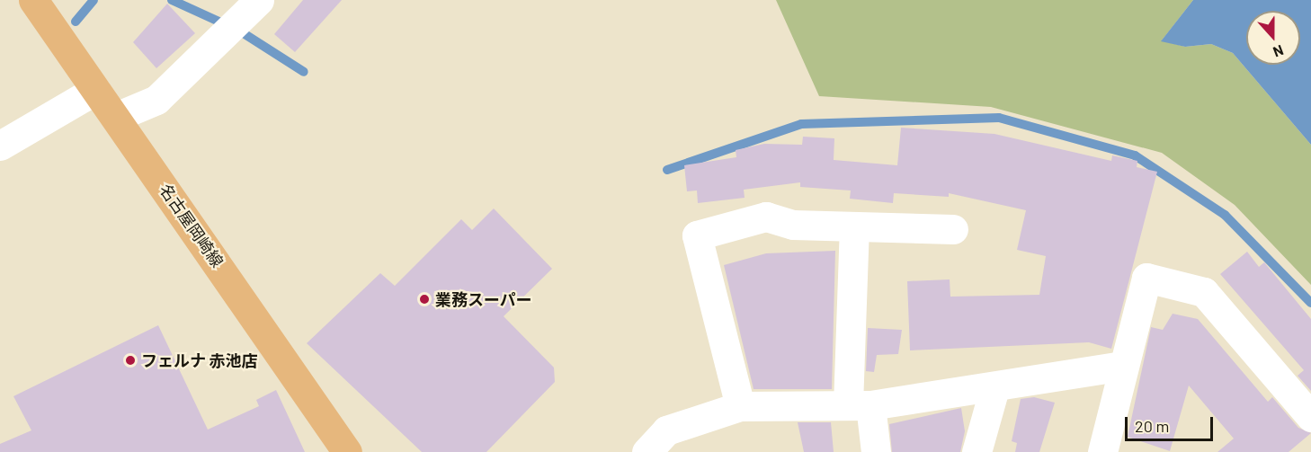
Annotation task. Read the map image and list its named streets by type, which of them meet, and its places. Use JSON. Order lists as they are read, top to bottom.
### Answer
{
  "streets": {
    "main road": ["名古屋岡崎線"]
  },
  "places": ["業務スーパー", "フェルナ 赤池店"],
  "scale_bar": "20 m",
  "north": "bottom"
}
